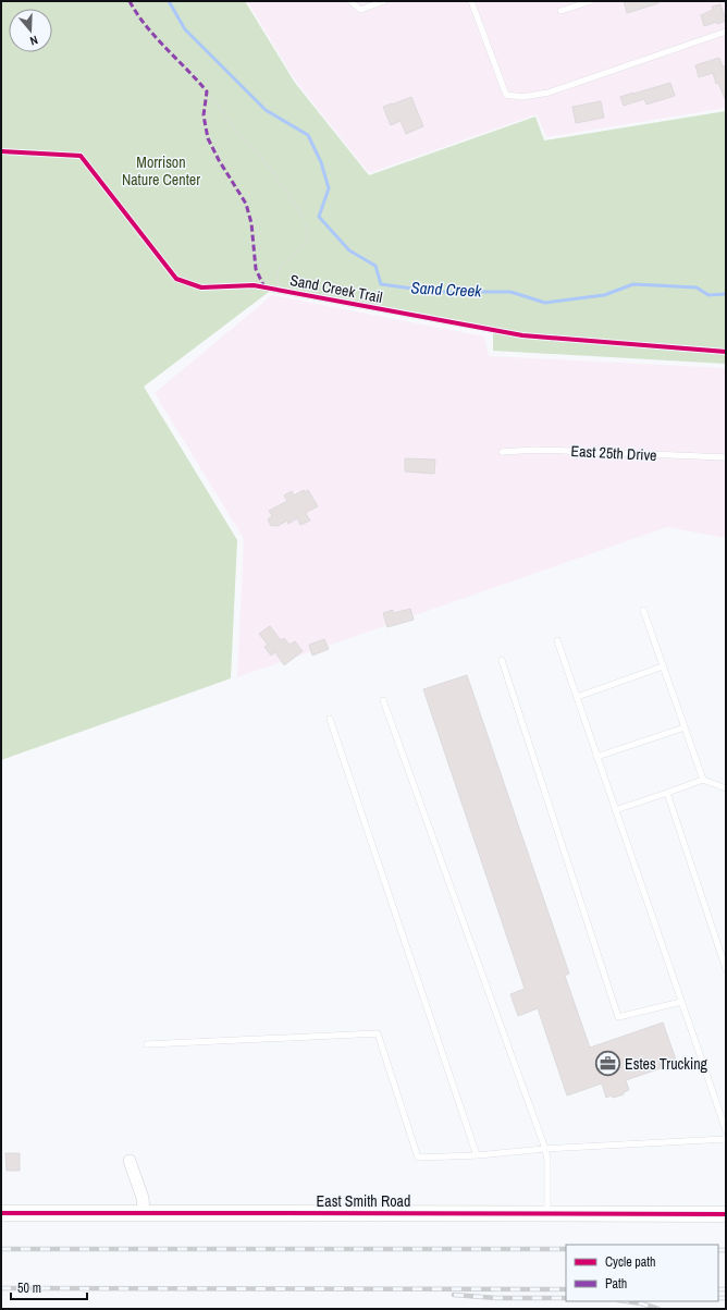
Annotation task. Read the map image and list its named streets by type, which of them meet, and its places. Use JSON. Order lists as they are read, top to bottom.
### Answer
{
  "streets": {
    "street": ["East Smith Road"],
    "lane": ["East 25th Drive"],
    "cycle path": ["Sand Creek Trail"]
  },
  "water": ["Sand Creek"],
  "parks": ["Morrison Nature Center"],
  "places": {
    "office": ["Estes Trucking"]
  },
  "legend": ["Cycle path", "Path"],
  "scale_bar": "50 m",
  "north": "bottom"
}
